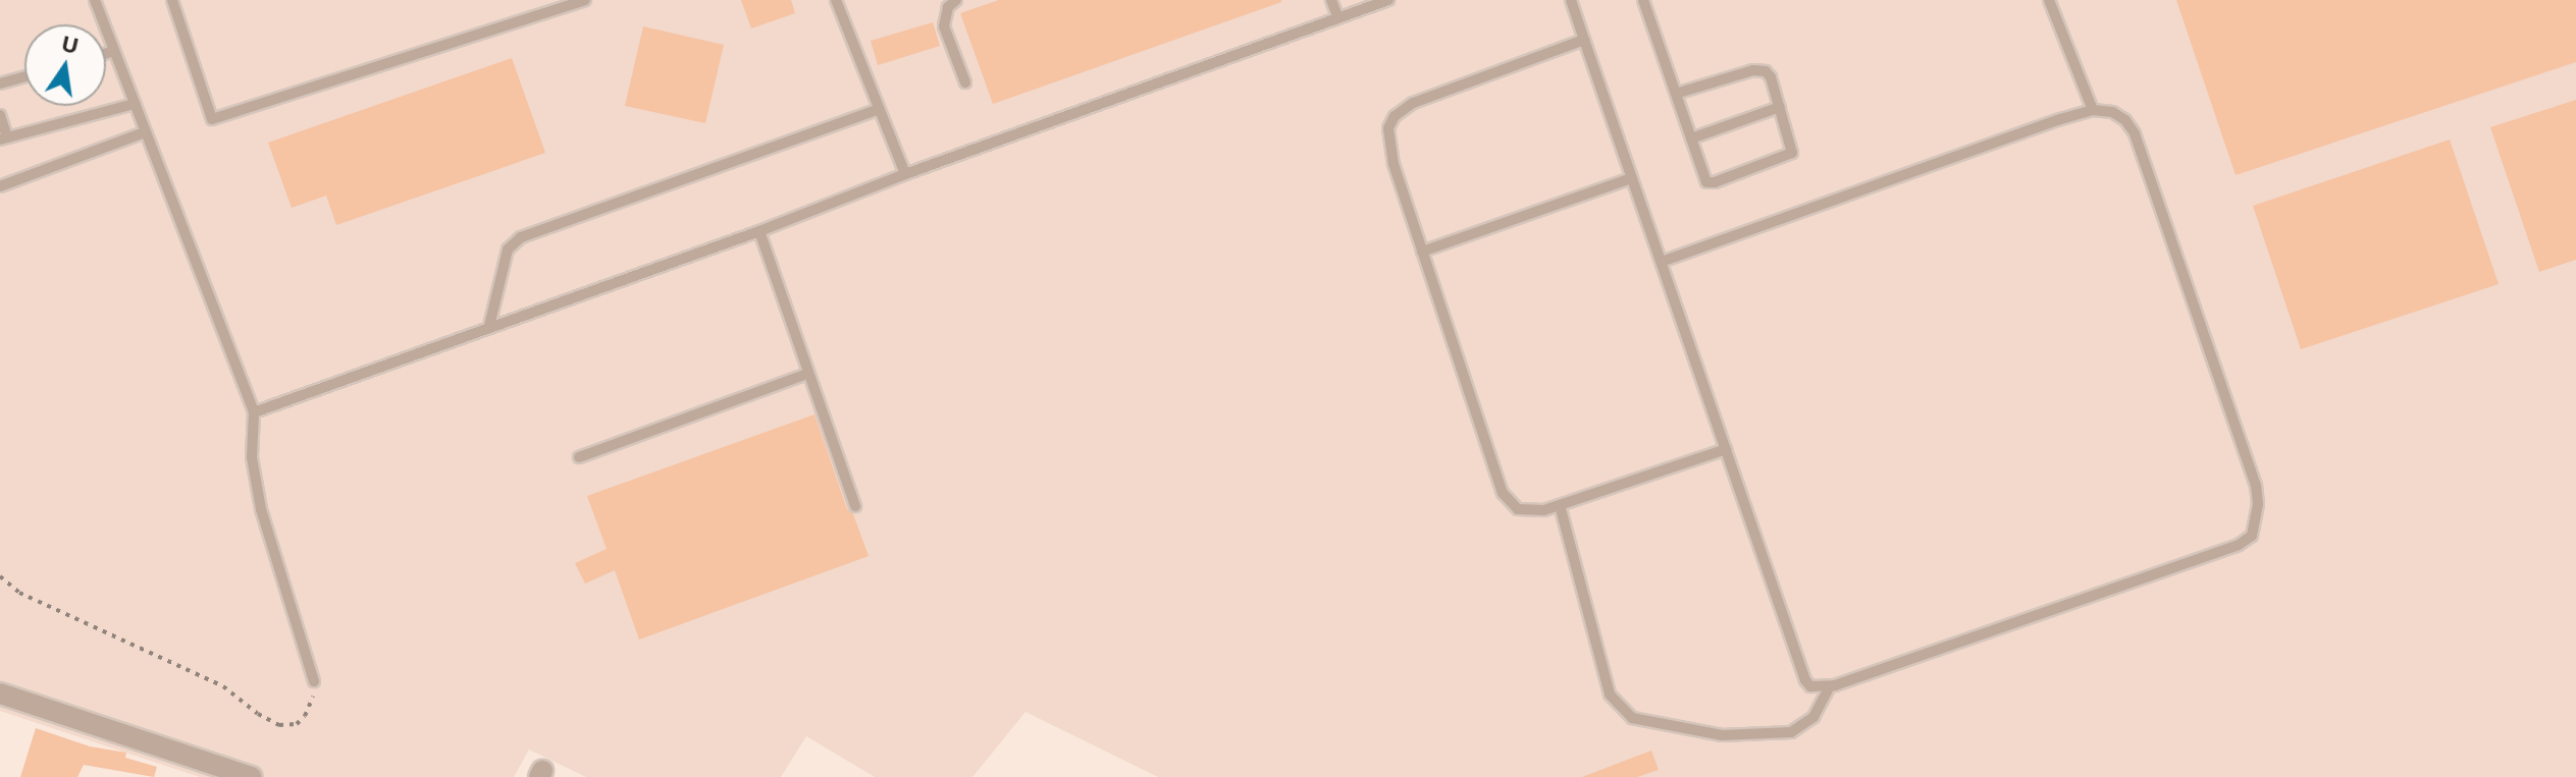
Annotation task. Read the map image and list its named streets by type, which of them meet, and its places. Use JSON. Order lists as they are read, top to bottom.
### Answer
{
  "north": "top"
}
